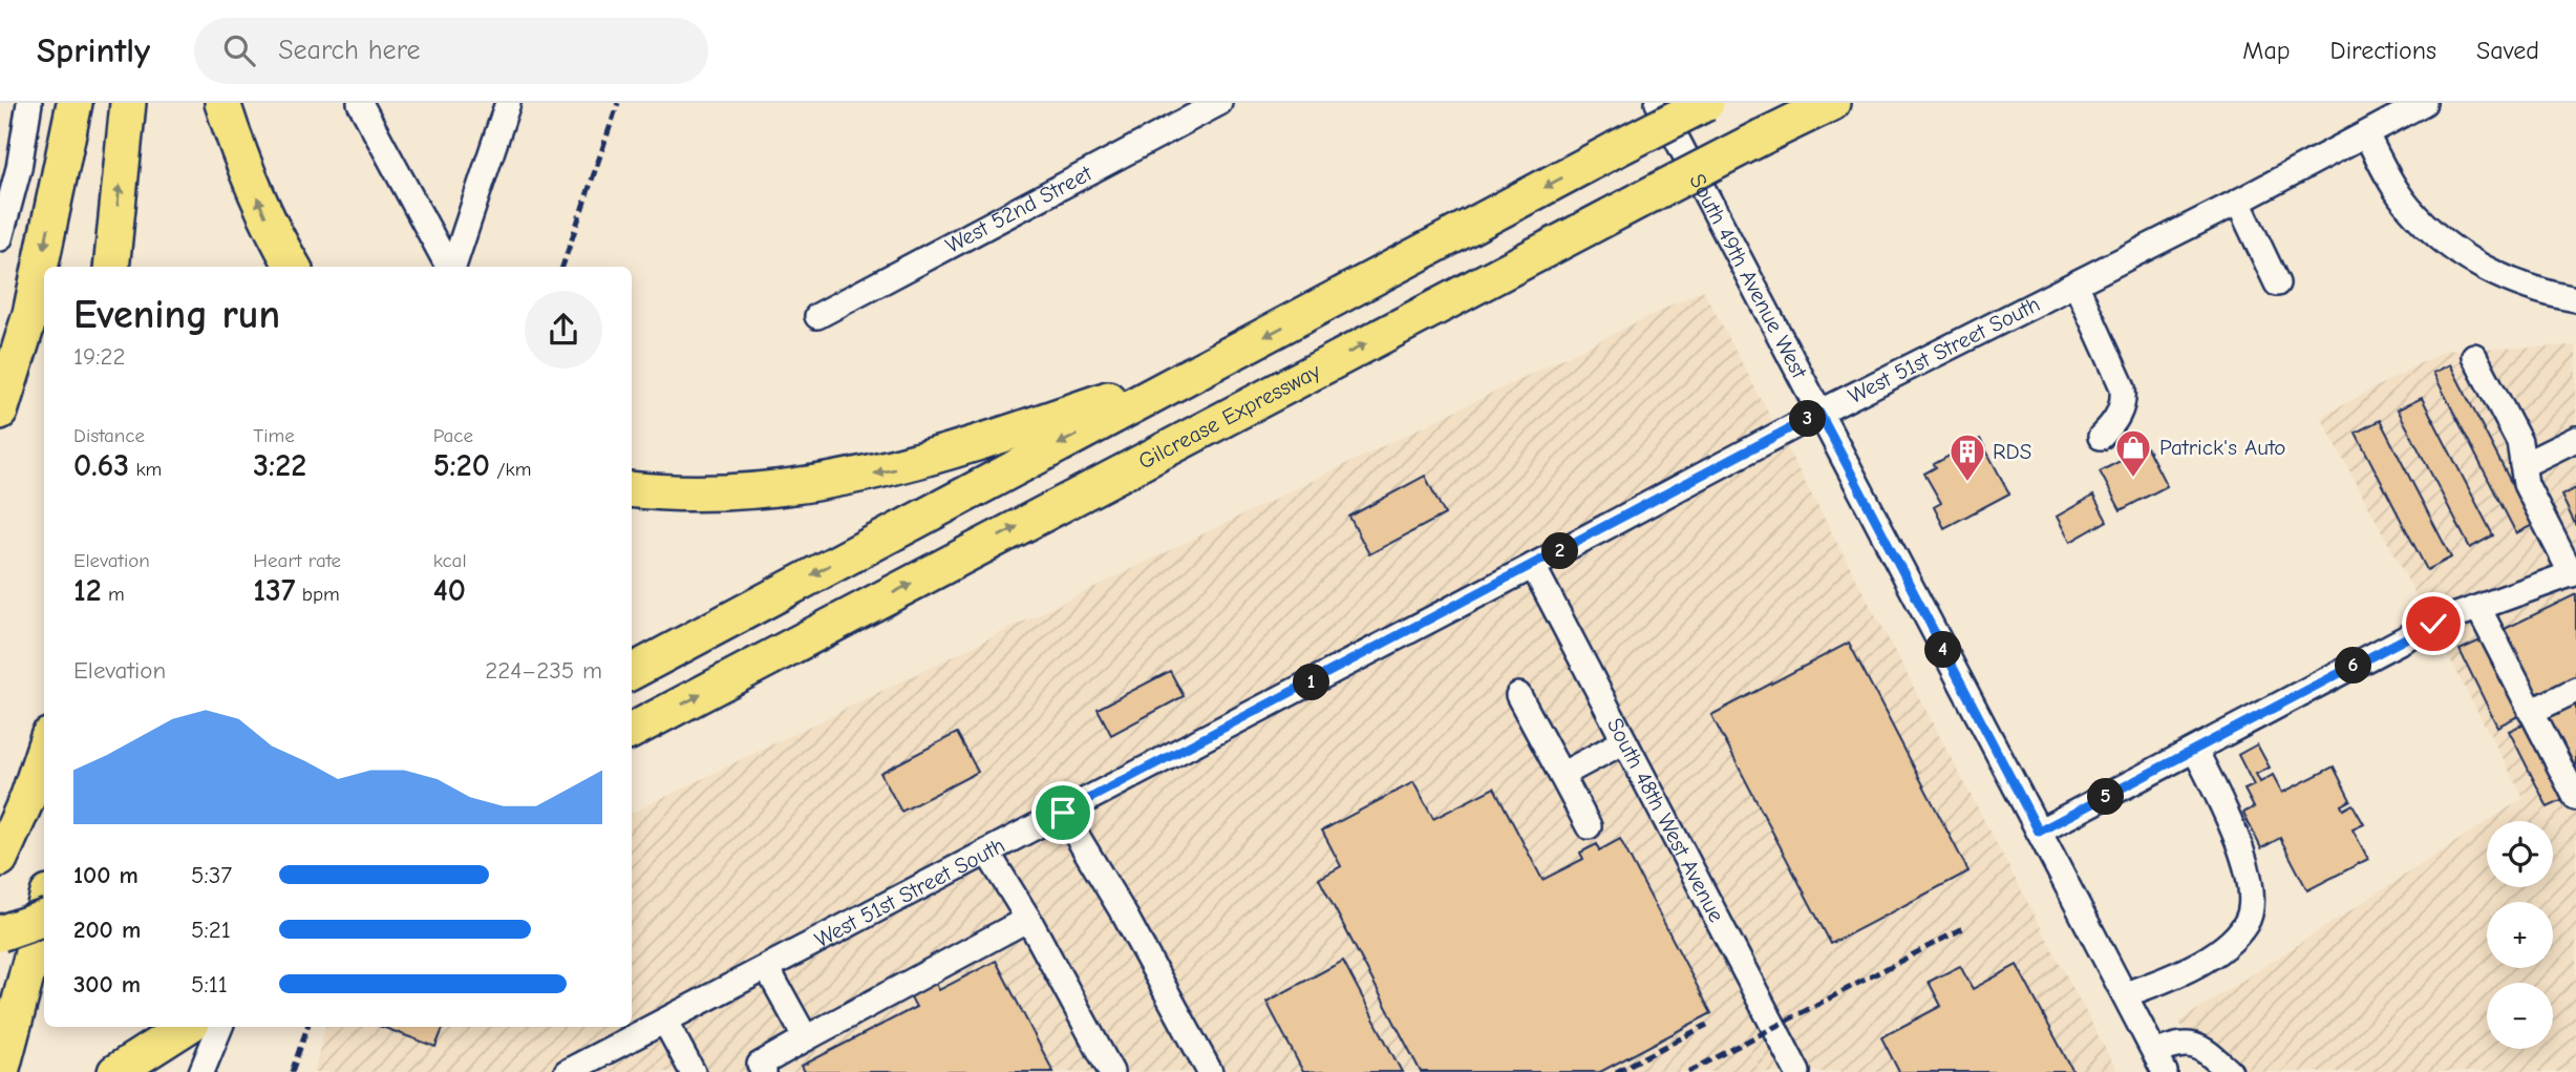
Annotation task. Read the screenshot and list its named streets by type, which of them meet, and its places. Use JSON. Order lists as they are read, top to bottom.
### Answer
{
  "streets": {
    "highway": ["Gilcrease Expressway"],
    "street": [
      "West 52nd Street",
      "South 49th Avenue West",
      "West 51st Street South",
      "South 48th West Avenue"
    ]
  },
  "crossings": [
    ["South 49th Avenue West", "West 51st Street South"],
    ["West 51st Street South", "South 48th West Avenue"]
  ],
  "places": {
    "shop": ["Patrick's Auto"],
    "building": ["RDS"]
  },
  "page": {
    "header": "Sprintly",
    "search": "Search here",
    "nav": ["Map", "Directions", "Saved"],
    "heading": ["Evening run", "19:22"],
    "stats": [
      ["Distance", "0.63 km"],
      ["Time", "3:22"],
      ["Pace", "5:20 /km"],
      ["Elevation", "12 m"],
      ["Heart rate", "137 bpm"],
      ["kcal", "40"]
    ],
    "pins": [
      "3",
      "2",
      "4",
      "6",
      "1",
      "5"
    ],
    "chart": ["Elevation", "224–235 m"],
    "map_buttons": ["+", "−"],
    "list": [
      {
        "name": "100 m",
        "note": "5:37"
      },
      {
        "name": "200 m",
        "note": "5:21"
      },
      {
        "name": "300 m",
        "note": "5:11"
      }
    ]
  }
}
